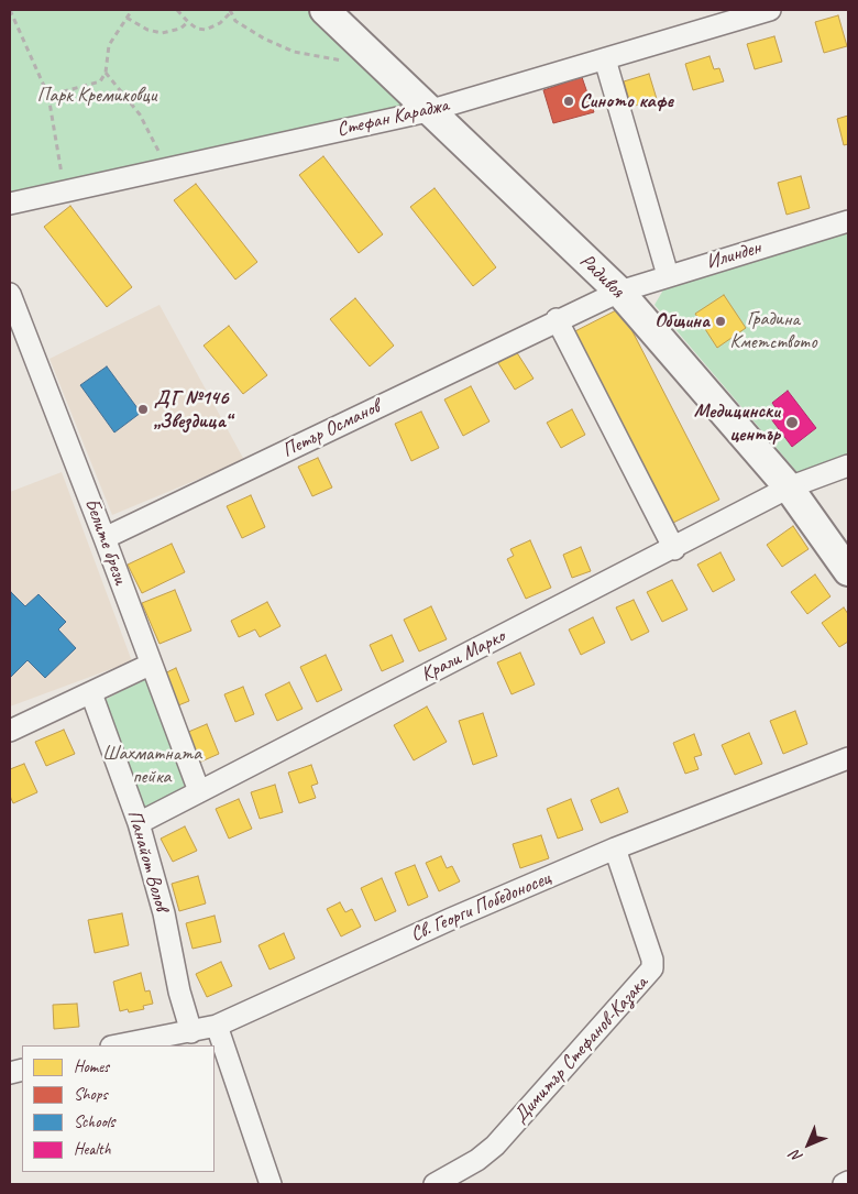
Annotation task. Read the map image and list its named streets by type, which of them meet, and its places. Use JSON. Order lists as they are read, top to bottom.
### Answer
{
  "streets": {
    "street": [
      "Стефан Караджа",
      "Илинден",
      "Радивоя",
      "Петър Османов",
      "Белите брези",
      "Крали Марко",
      "Панайот Волов",
      "Св. Георги Победоносец",
      "Димитър Стефанов-Казака"
    ]
  },
  "crossings": [
    ["Стефан Караджа", "Радивоя"],
    ["Илинден", "Радивоя"],
    ["Илинден", "Петър Османов"],
    ["Радивоя", "Петър Османов"],
    ["Радивоя", "Крали Марко"],
    ["Петър Османов", "Белите брези"],
    ["Белите брези", "Крали Марко"],
    ["Крали Марко", "Панайот Волов"],
    ["Панайот Волов", "Св. Георги Победоносец"],
    ["Св. Георги Победоносец", "Димитър Стефанов-Казака"]
  ],
  "parks": ["Парк Кремиковци", "Градина Кметството", "Шахматната пейка"],
  "places": [
    "Синото кафе",
    "Община",
    "ДГ №146 „Звездица“",
    "Медицински център"
  ],
  "legend": [
    "Homes",
    "Shops",
    "Schools",
    "Health"
  ],
  "north": "bottom left"
}
